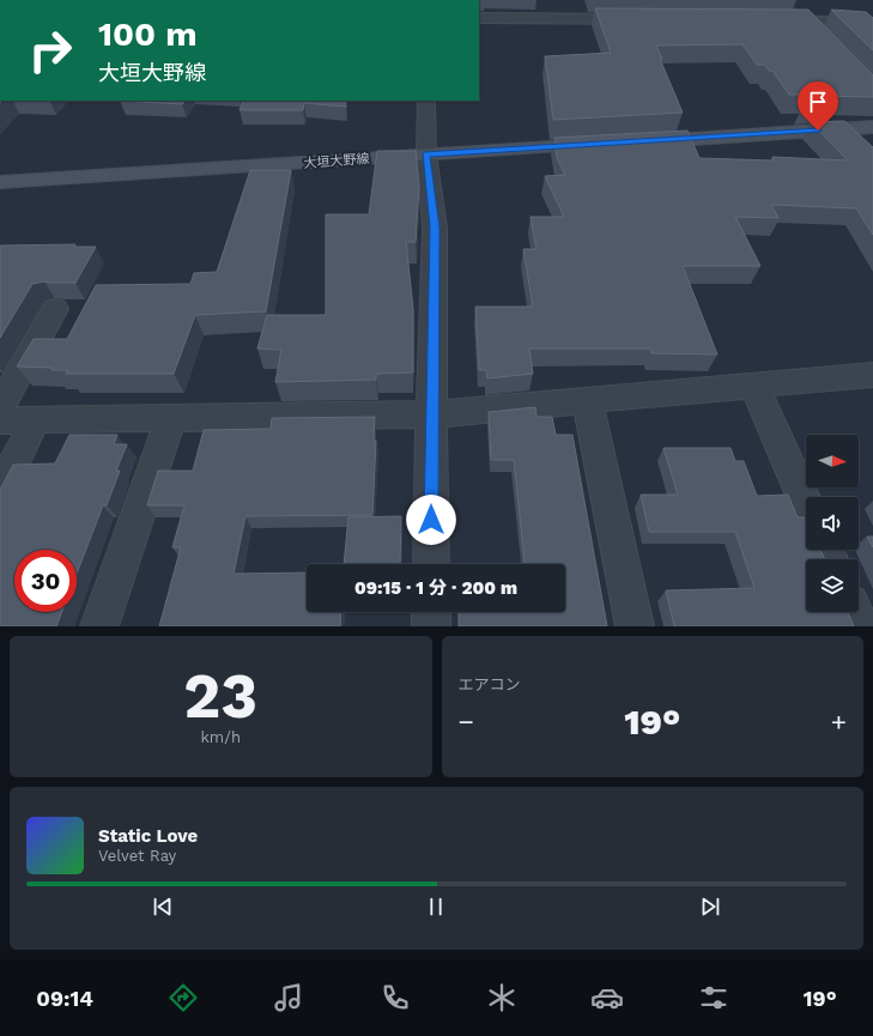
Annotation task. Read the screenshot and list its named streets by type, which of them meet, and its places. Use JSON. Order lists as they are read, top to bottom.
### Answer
{
  "streets": {
    "main road": ["大垣大野線"]
  },
  "north": "right",
  "page": {
    "turn": ["100 m", "大垣大野線"],
    "limit": "30",
    "trip": "09:15 · 1 分 · 200 m",
    "tile": [
      ["23", "km/h"],
      "エアコン"
    ],
    "heat": ["−", "19°", "+"],
    "song": ["Static Love", "Velvet Ray"],
    "tabs": ["09:14", "19°"]
  }
}
